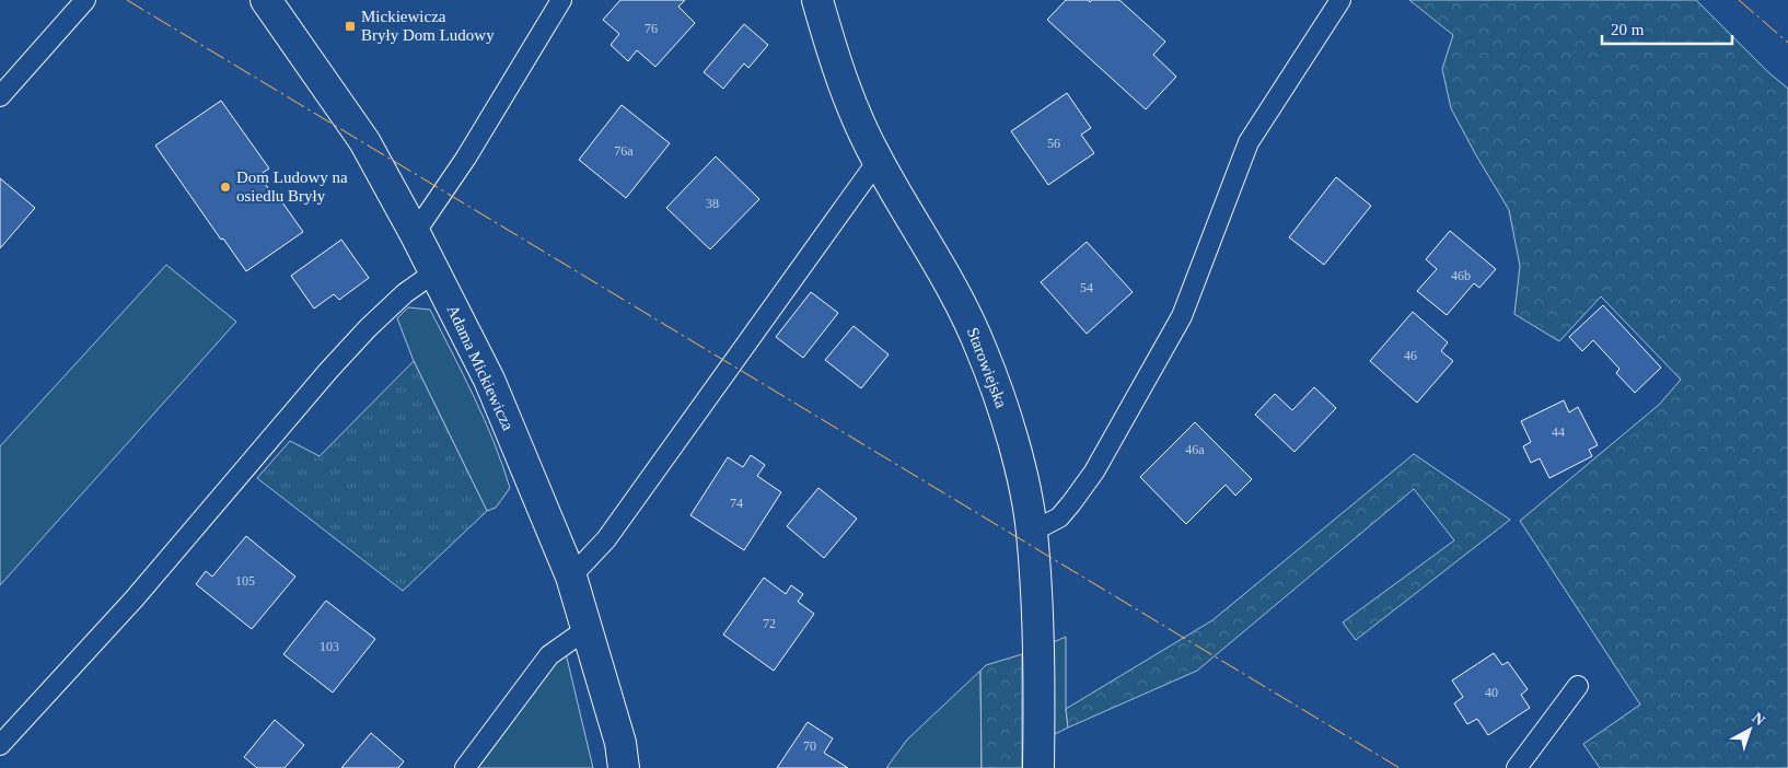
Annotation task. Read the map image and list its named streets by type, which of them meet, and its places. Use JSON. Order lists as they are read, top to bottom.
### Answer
{
  "streets": {
    "street": ["Adama Mickiewicza", "Starowiejska"]
  },
  "places": {
    "transit": ["Mickiewicza Bryły Dom Ludowy"],
    "other": ["Dom Ludowy na osiedlu Bryły"]
  },
  "house_numbers": [
    "76",
    "56",
    "76a",
    "38",
    "46b",
    "54",
    "46",
    "44",
    "46a",
    "74",
    "105",
    "72",
    "103",
    "40",
    "70"
  ],
  "scale_bar": "20 m",
  "north": "top right"
}
